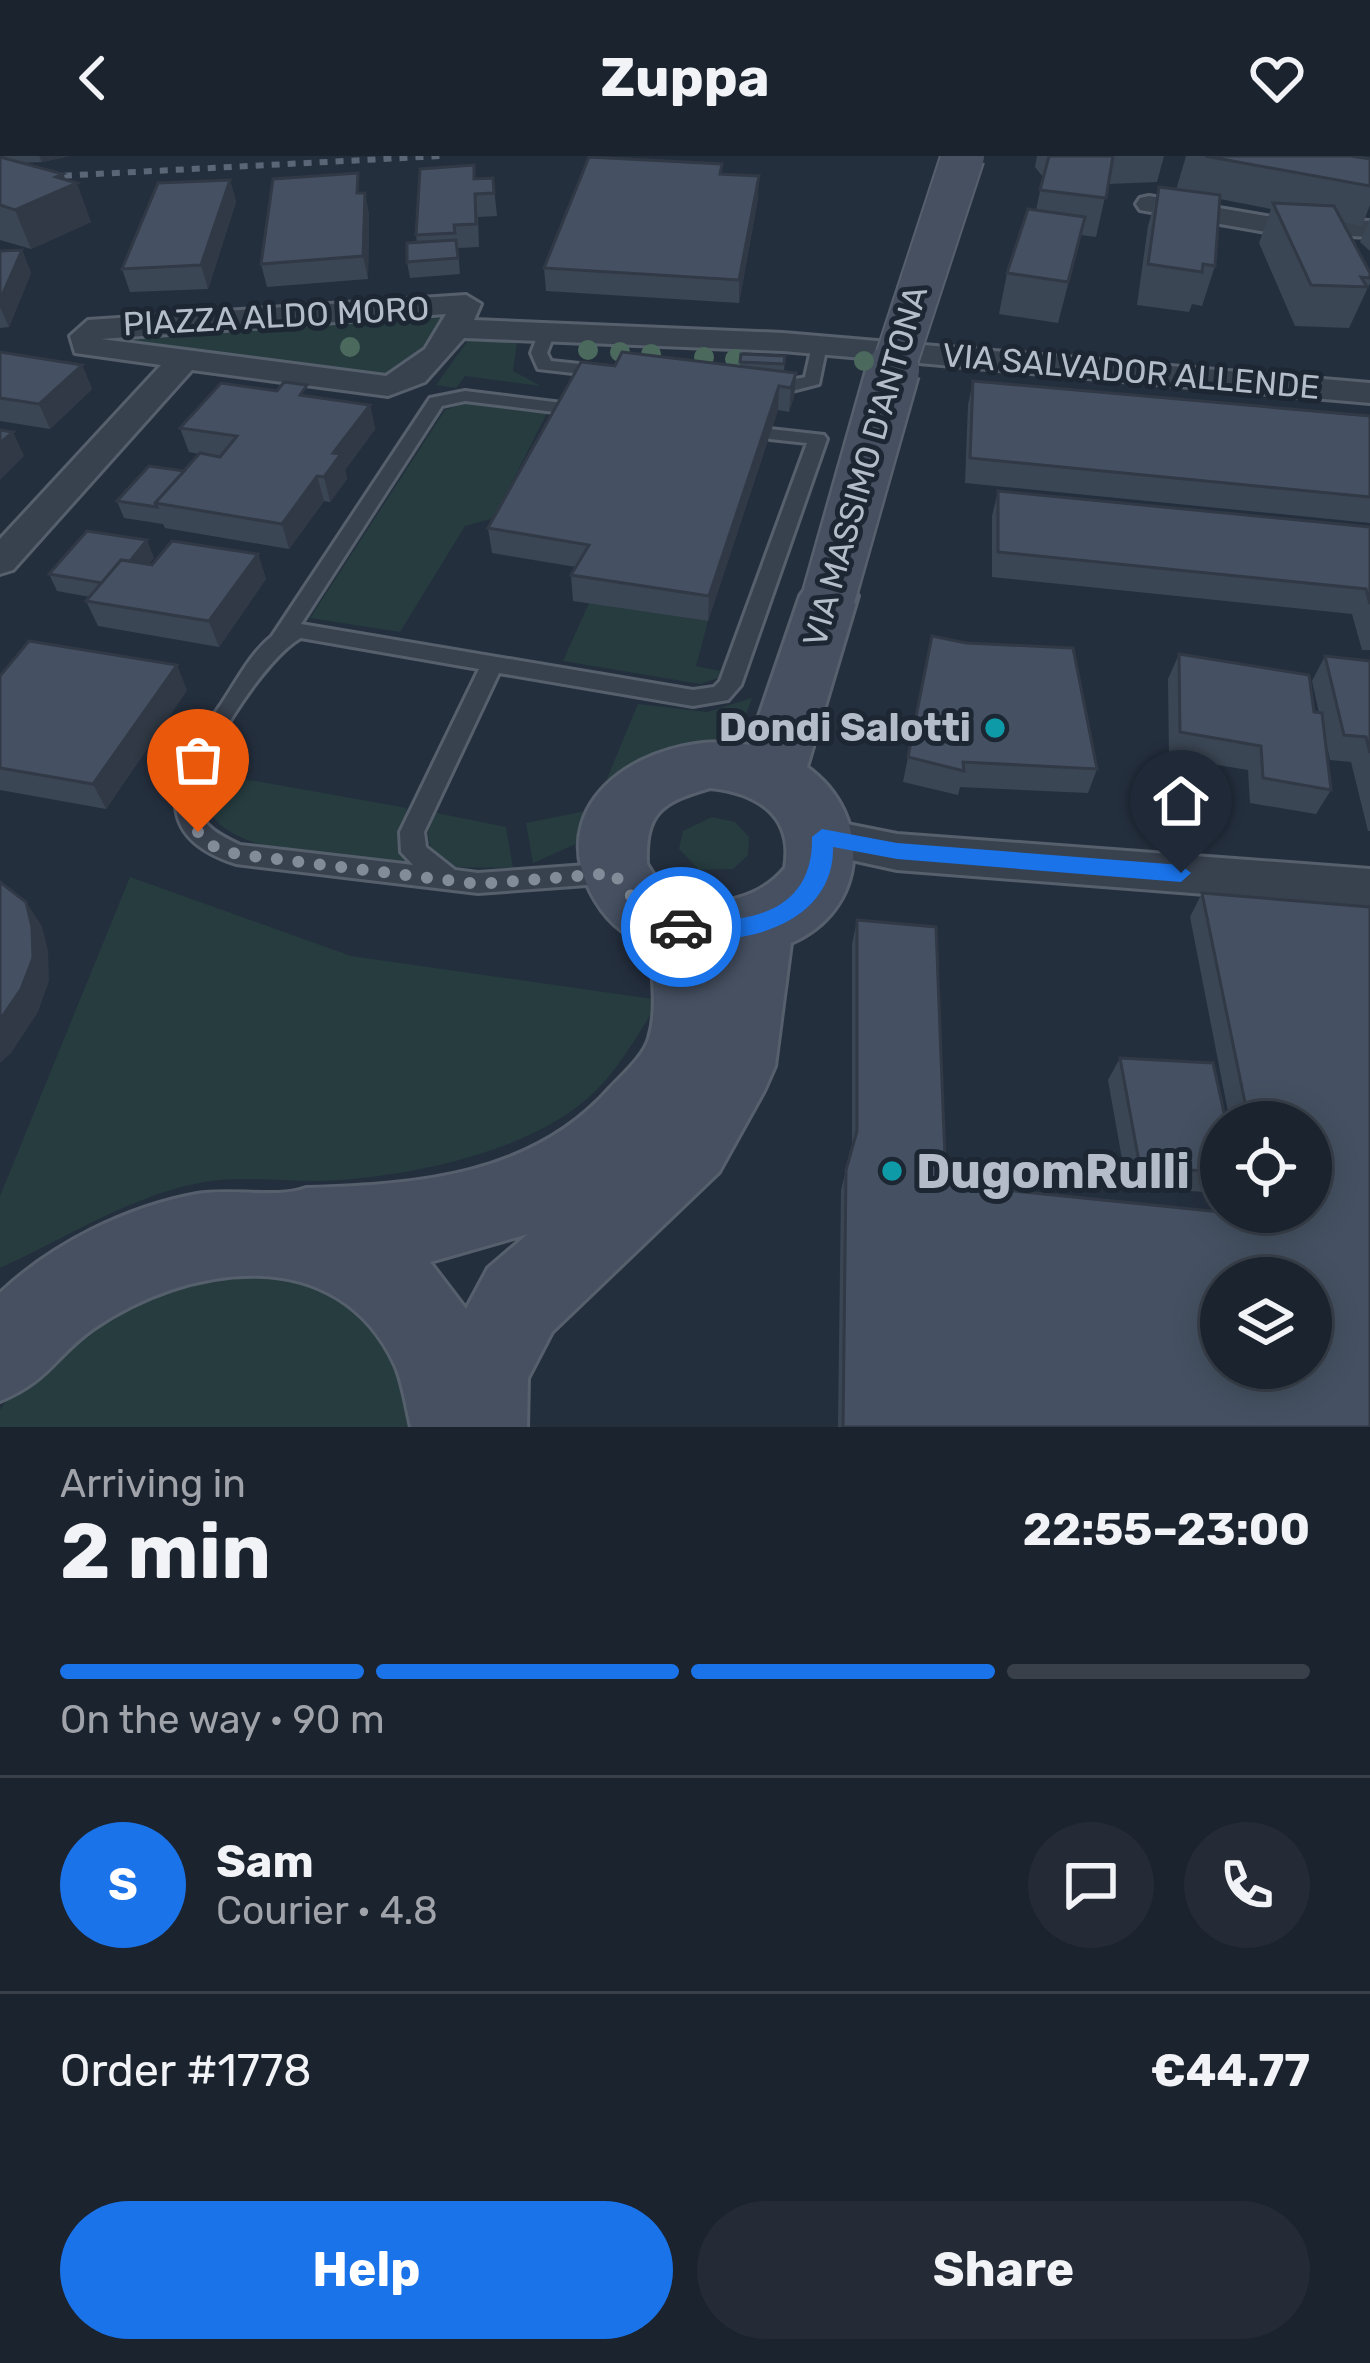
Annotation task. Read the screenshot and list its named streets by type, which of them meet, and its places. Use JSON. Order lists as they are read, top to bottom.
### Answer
{
  "streets": {
    "street": ["PIAZZA ALDO MORO", "VIA SALVADOR ALLENDE", "VIA MASSIMO D'ANTONA"]
  },
  "crossings": [
    ["PIAZZA ALDO MORO", "VIA SALVADOR ALLENDE"]
  ],
  "places": ["Dondi Salotti", "DugomRulli"],
  "page": {
    "header": "Zuppa",
    "heading": ["2 min", "Arriving in", "22:55–23:00"],
    "panel": [
      "Sam",
      "Courier · 4.8",
      "Order #1778",
      "€44.77"
    ],
    "bar": "On the way · 90 m",
    "round": "S",
    "buttons": ["Help", "Share"]
  }
}
